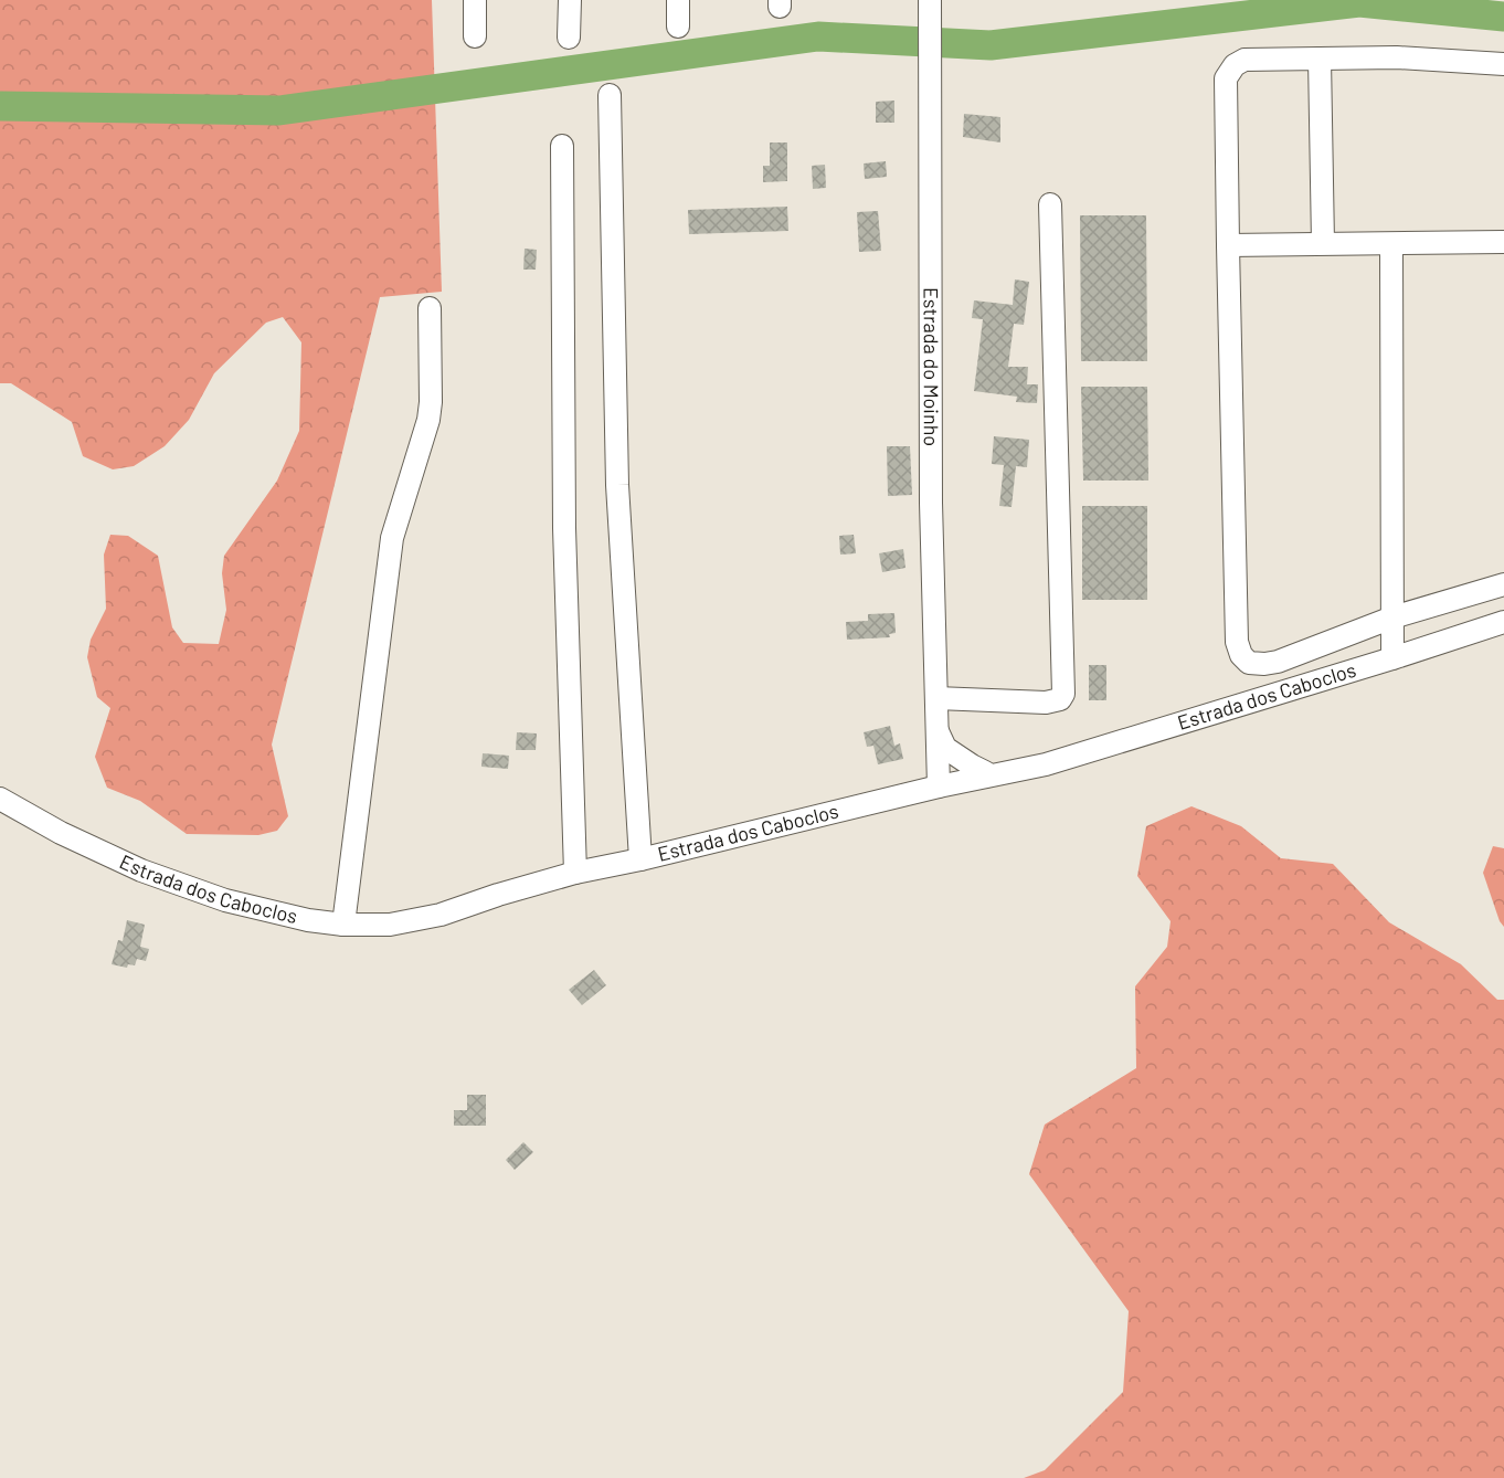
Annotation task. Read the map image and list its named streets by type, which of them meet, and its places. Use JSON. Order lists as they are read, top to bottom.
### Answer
{
  "streets": {
    "street": ["Estrada do Moinho", "Estrada dos Caboclos"]
  },
  "crossings": [
    ["Estrada do Moinho", "Estrada dos Caboclos"]
  ]
}
